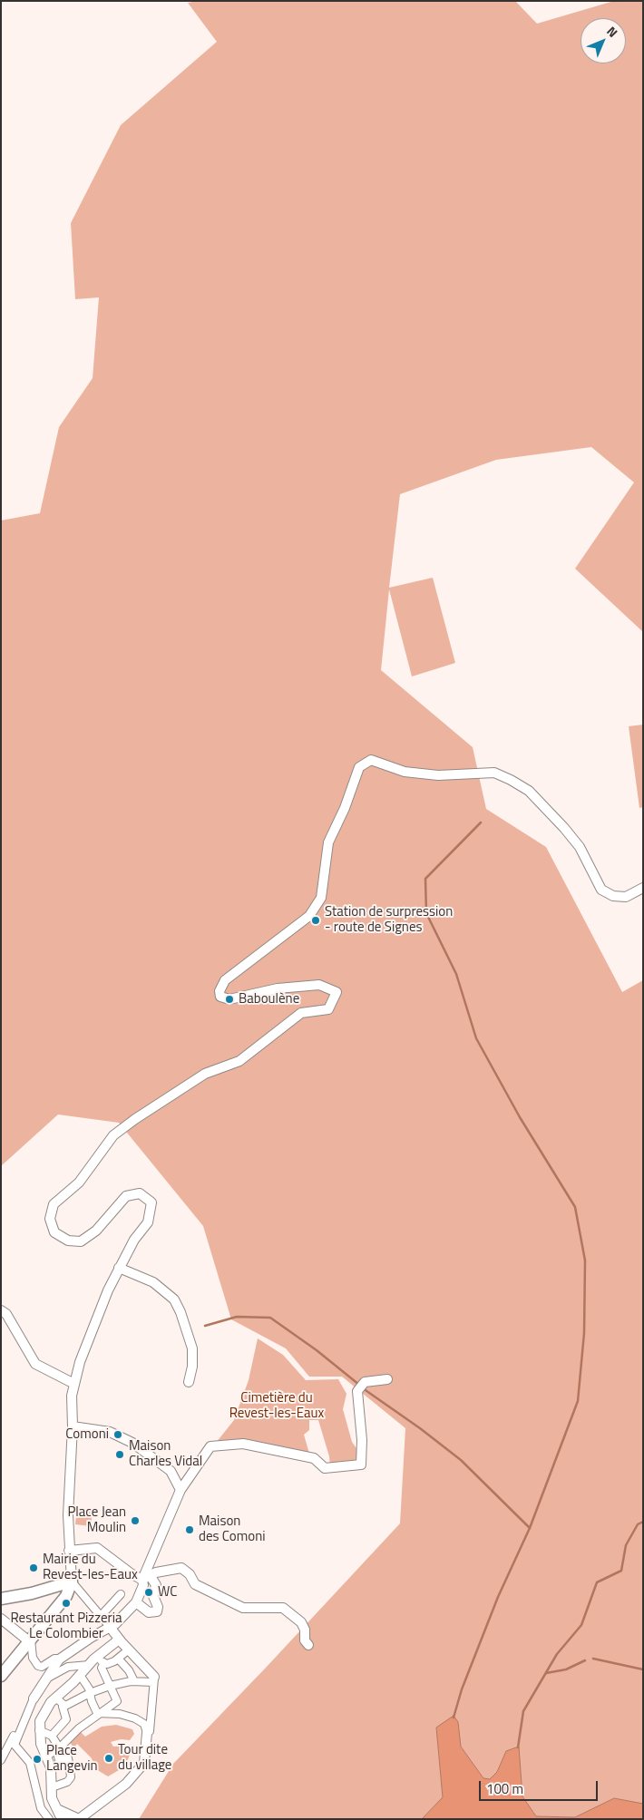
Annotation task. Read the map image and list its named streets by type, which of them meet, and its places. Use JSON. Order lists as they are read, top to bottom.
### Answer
{
  "parks": ["Cimetière du Revest-les-Eaux"],
  "places": [
    "Station de surpression - route de Signes",
    "Baboulène",
    "Comoni",
    "Maison Charles Vidal",
    "Place Jean Moulin",
    "Maison des Comoni",
    "Mairie du Revest-les-Eaux",
    "WC",
    "Restaurant Pizzeria Le Colombier",
    "Tour dite du village",
    "Place Langevin"
  ],
  "scale_bar": "100 m",
  "north": "top right"
}
